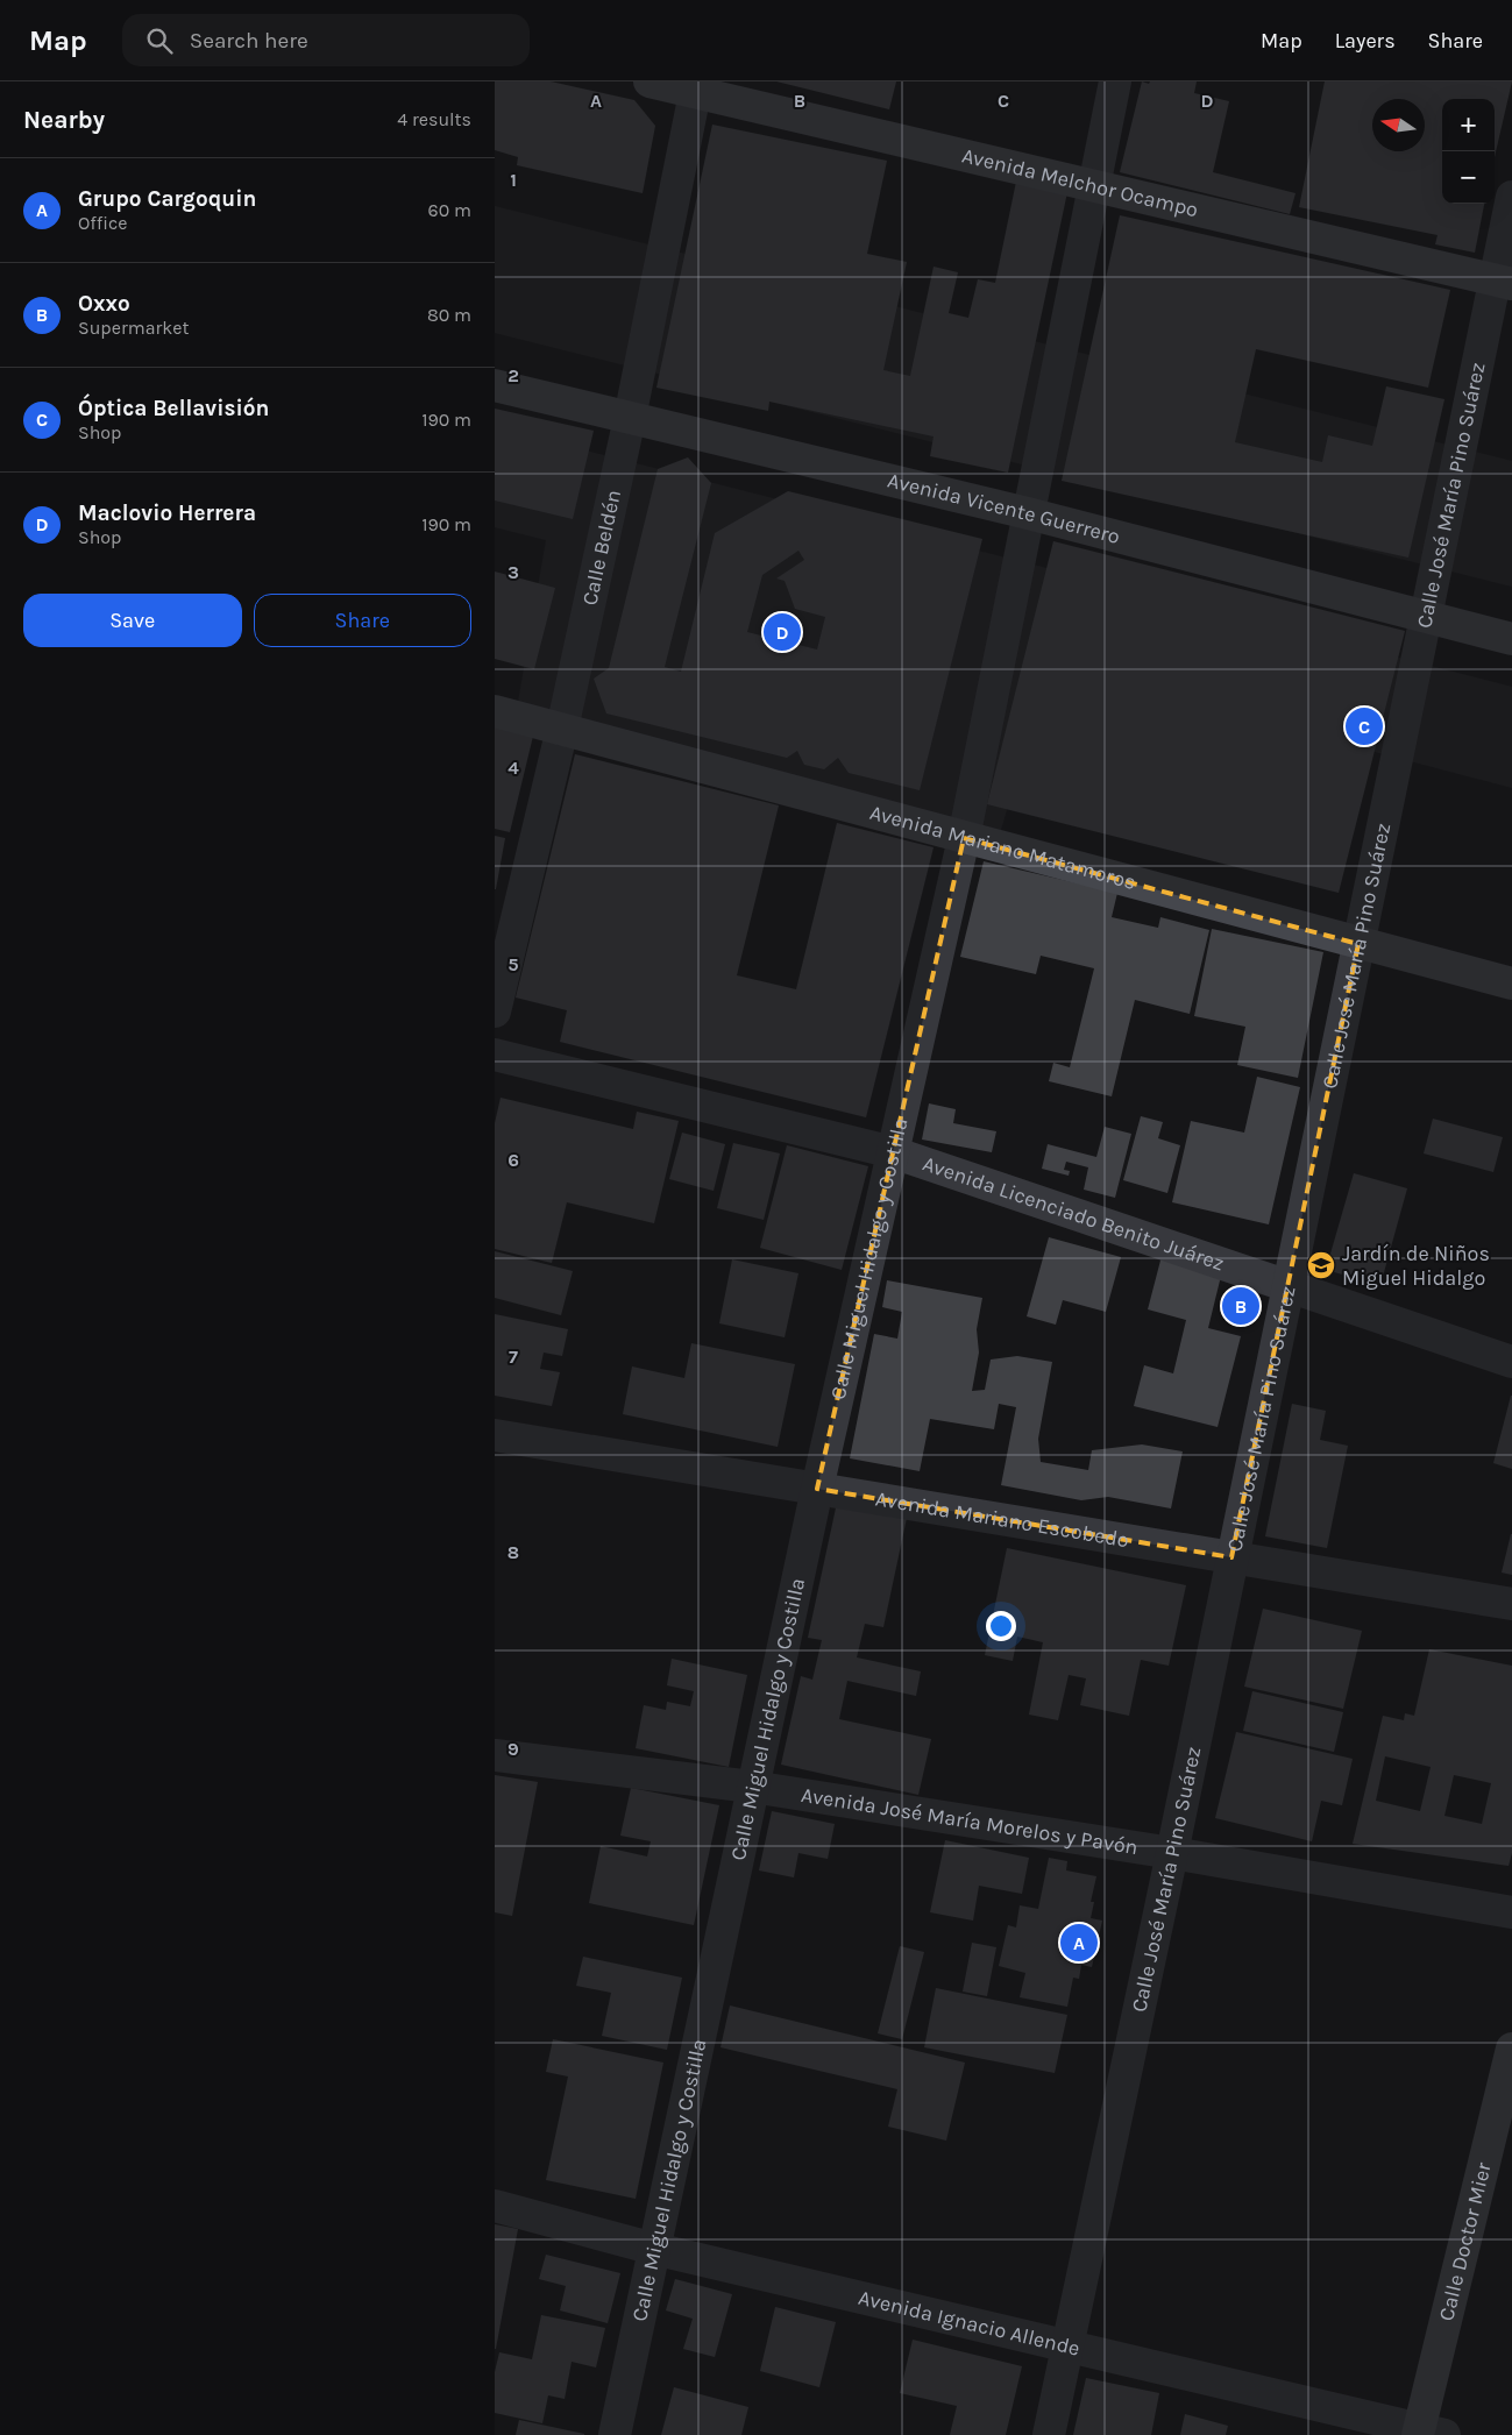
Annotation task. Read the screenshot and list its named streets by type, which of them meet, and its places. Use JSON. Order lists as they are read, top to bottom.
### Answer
{
  "streets": {
    "main road": [
      "Avenida Melchor Ocampo",
      "Avenida Vicente Guerrero",
      "Avenida Mariano Matamoros",
      "Calle Doctor Mier"
    ],
    "street": [
      "Calle José María Pino Suárez",
      "Calle Beldén",
      "Avenida Licenciado Benito Juárez",
      "Calle Miguel Hidalgo y Costilla",
      "Avenida Mariano Escobedo",
      "Avenida José María Morelos y Pavón",
      "Avenida Ignacio Allende"
    ]
  },
  "crossings": [
    ["Avenida Melchor Ocampo", "Calle José María Pino Suárez"],
    ["Avenida Melchor Ocampo", "Calle Beldén"],
    ["Avenida Melchor Ocampo", "Calle Miguel Hidalgo y Costilla"],
    ["Calle José María Pino Suárez", "Avenida Vicente Guerrero"],
    ["Calle José María Pino Suárez", "Avenida Mariano Matamoros"],
    ["Calle José María Pino Suárez", "Avenida Licenciado Benito Juárez"],
    ["Calle José María Pino Suárez", "Avenida Mariano Escobedo"],
    ["Calle José María Pino Suárez", "Avenida José María Morelos y Pavón"],
    ["Calle José María Pino Suárez", "Avenida Ignacio Allende"],
    ["Avenida Vicente Guerrero", "Calle Beldén"],
    ["Avenida Vicente Guerrero", "Calle Miguel Hidalgo y Costilla"],
    ["Calle Beldén", "Avenida Mariano Matamoros"],
    ["Avenida Mariano Matamoros", "Calle Miguel Hidalgo y Costilla"],
    ["Avenida Licenciado Benito Juárez", "Calle Miguel Hidalgo y Costilla"],
    ["Calle Miguel Hidalgo y Costilla", "Avenida Mariano Escobedo"],
    ["Calle Miguel Hidalgo y Costilla", "Avenida José María Morelos y Pavón"],
    ["Calle Miguel Hidalgo y Costilla", "Avenida Ignacio Allende"],
    ["Calle Doctor Mier", "Avenida Ignacio Allende"]
  ],
  "places": {
    "school or university": ["Jardín de Niños Miguel Hidalgo"]
  },
  "north": "left",
  "page": {
    "header": "Map",
    "search": "Search here",
    "nav": ["Map", "Layers", "Share"],
    "heading": ["Nearby", "4 results"],
    "map_buttons": ["+", "−"],
    "list": [
      {
        "mark": "A",
        "name": "Grupo Cargoquin",
        "note": "Office",
        "value": "60 m"
      },
      {
        "mark": "B",
        "name": "Oxxo",
        "note": "Supermarket",
        "value": "80 m"
      },
      {
        "mark": "C",
        "name": "Óptica Bellavisión",
        "note": "Shop",
        "value": "190 m"
      },
      {
        "mark": "D",
        "name": "Maclovio Herrera",
        "note": "Shop",
        "value": "190 m"
      }
    ],
    "buttons": ["Save", "Share"],
    "pins": [
      "D",
      "C",
      "B",
      "A"
    ]
  },
  "grid": {
    "columns": [
      "A",
      "B",
      "C",
      "D"
    ],
    "rows": [
      "1",
      "2",
      "3",
      "4",
      "5",
      "6",
      "7",
      "8",
      "9"
    ]
  }
}
